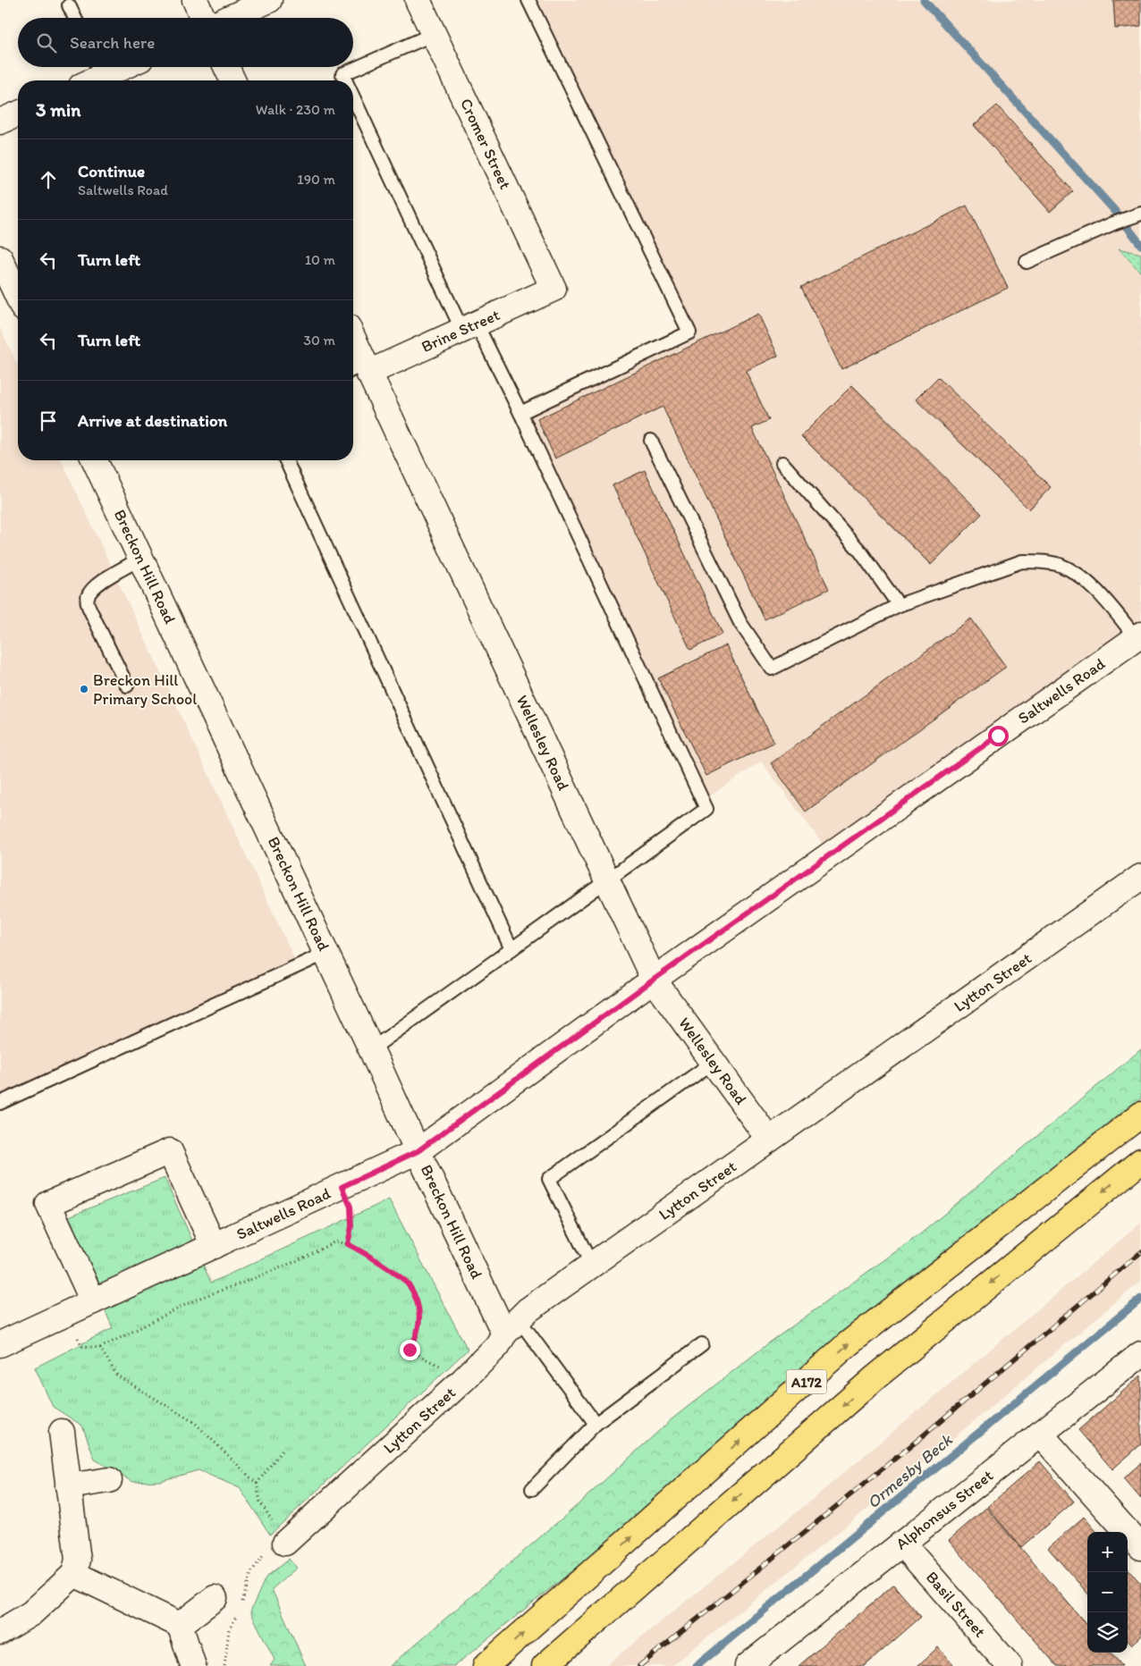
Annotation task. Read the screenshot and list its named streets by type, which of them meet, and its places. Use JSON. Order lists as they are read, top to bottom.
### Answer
{
  "streets": {
    "highway": ["A172"],
    "street": [
      "Cromer Street",
      "Brine Street",
      "Breckon Hill Road",
      "Saltwells Road",
      "Wellesley Road",
      "Lytton Street",
      "Alphonsus Street",
      "Basil Street"
    ]
  },
  "crossings": [
    ["Cromer Street", "Brine Street"],
    ["Brine Street", "Wellesley Road"],
    ["Breckon Hill Road", "Saltwells Road"],
    ["Breckon Hill Road", "Lytton Street"],
    ["Saltwells Road", "Wellesley Road"],
    ["Wellesley Road", "Lytton Street"],
    ["Alphonsus Street", "Basil Street"]
  ],
  "water": ["Ormesby Beck"],
  "places": ["Breckon Hill Primary School"],
  "page": {
    "search": "Search here",
    "heading": ["3 min", "Walk · 230 m"],
    "list": [
      ["Continue", "Saltwells Road", "190 m"],
      ["Turn left", "10 m"],
      ["Turn left", "30 m"],
      "Arrive at destination"
    ],
    "map_buttons": ["+", "−"]
  }
}
